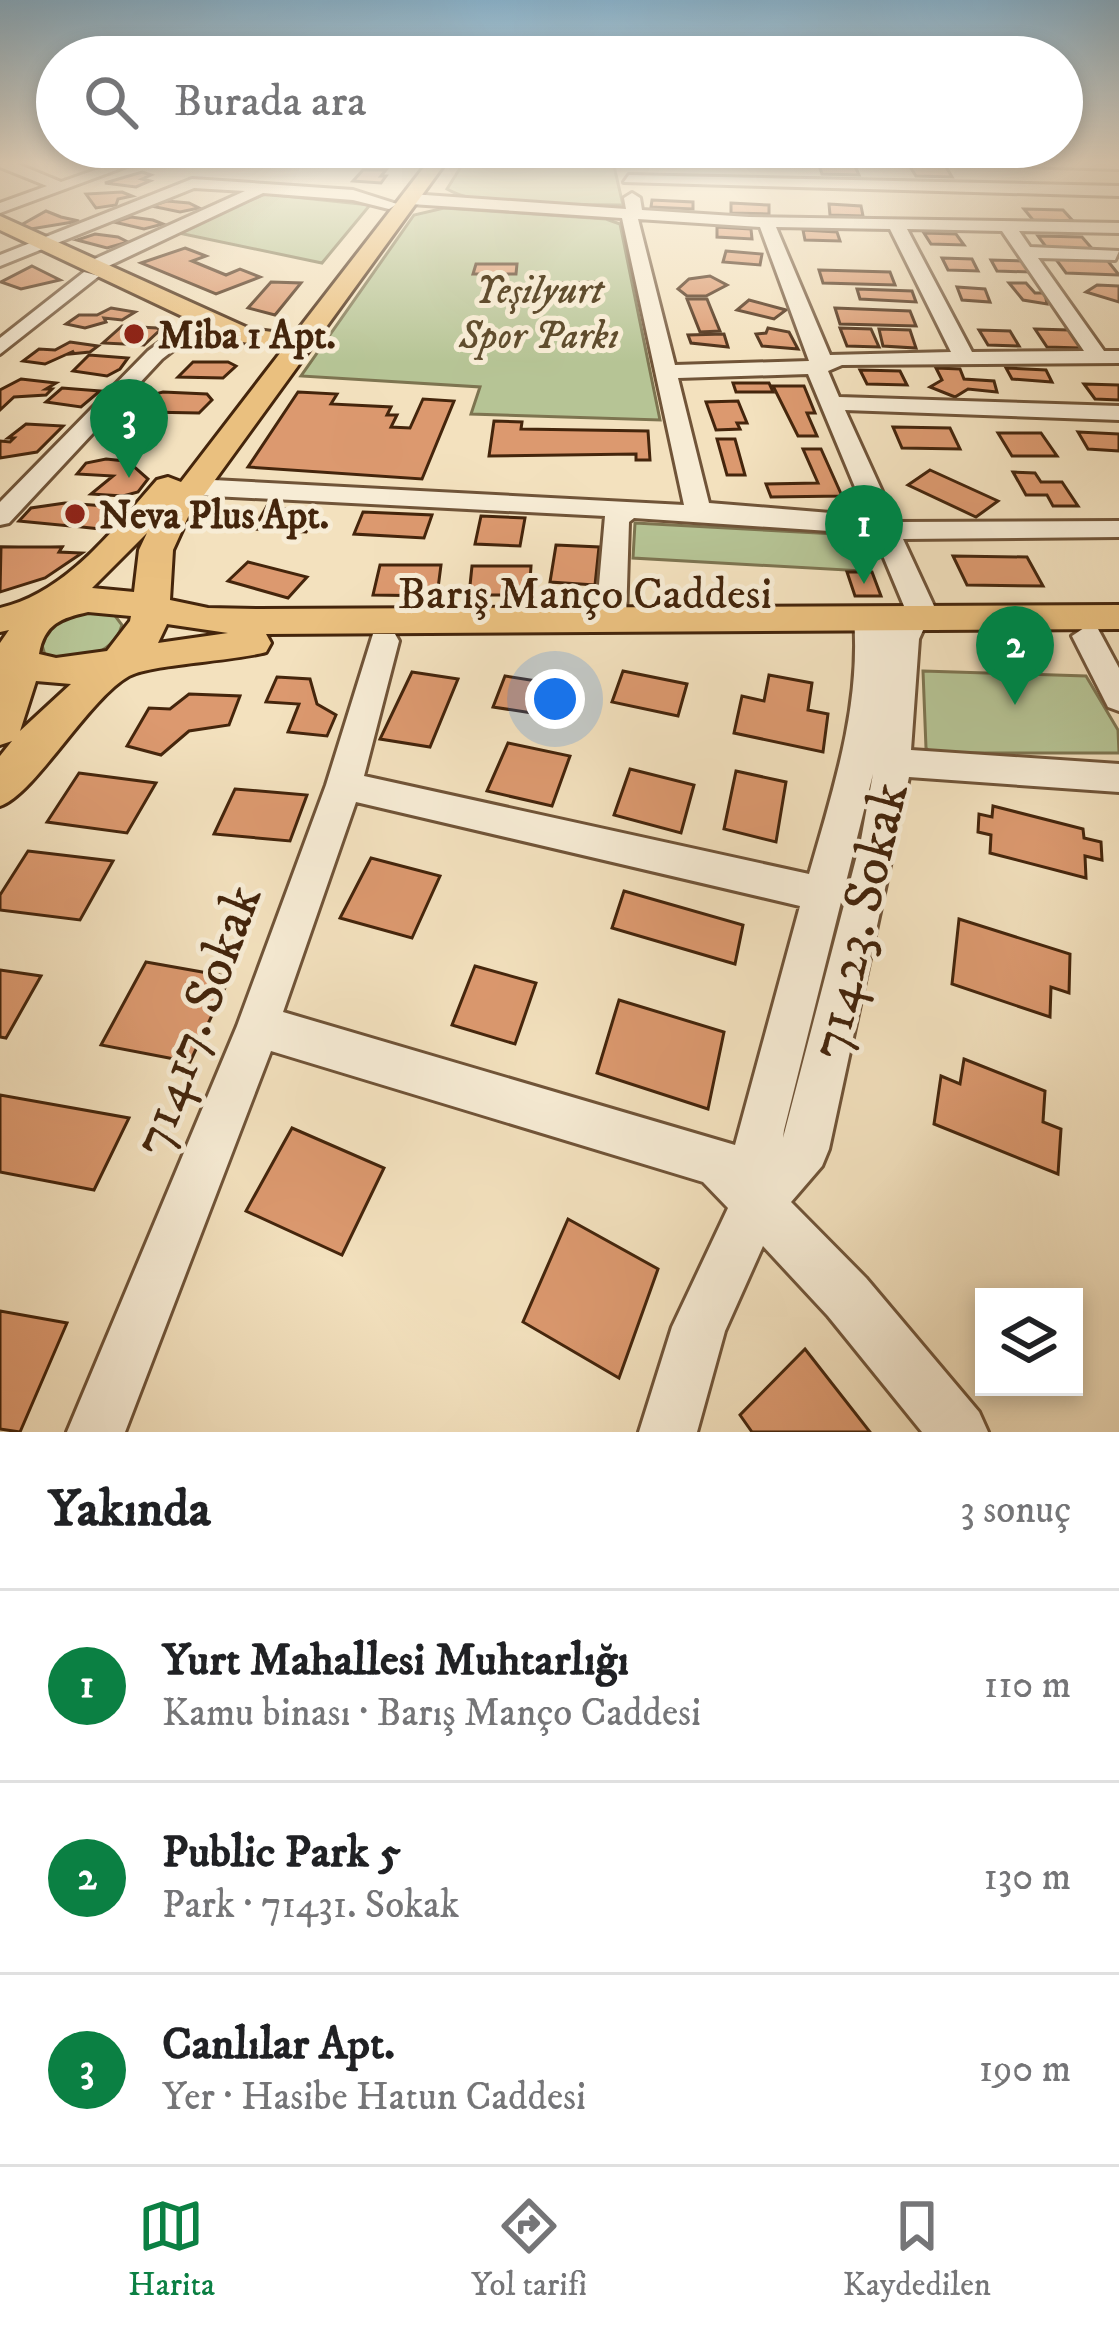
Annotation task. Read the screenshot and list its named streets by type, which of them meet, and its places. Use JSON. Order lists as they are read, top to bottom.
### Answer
{
  "streets": {
    "main road": ["Barış Manço Caddesi"],
    "street": ["71423. Sokak", "71417. Sokak"]
  },
  "crossings": [
    ["Barış Manço Caddesi", "71423. Sokak"],
    ["Barış Manço Caddesi", "71417. Sokak"]
  ],
  "parks": ["Yeşilyurt Spor Parkı"],
  "places": ["Miba 1 Apt.", "Neva Plus Apt."],
  "page": {
    "search": "Burada ara",
    "pins": ["3", "1", "2"],
    "heading": ["Yakında", "3 sonuç"],
    "list": [
      {
        "mark": "1",
        "name": "Yurt Mahallesi Muhtarlığı",
        "note": "Kamu binası · Barış Manço Caddesi",
        "value": "110 m"
      },
      {
        "mark": "2",
        "name": "Public Park 5",
        "note": "Park · 71431. Sokak",
        "value": "130 m"
      },
      {
        "mark": "3",
        "name": "Canlılar Apt.",
        "note": "Yer · Hasibe Hatun Caddesi",
        "value": "190 m"
      }
    ],
    "nav": ["Harita", "Yol tarifi", "Kaydedilen"]
  }
}
